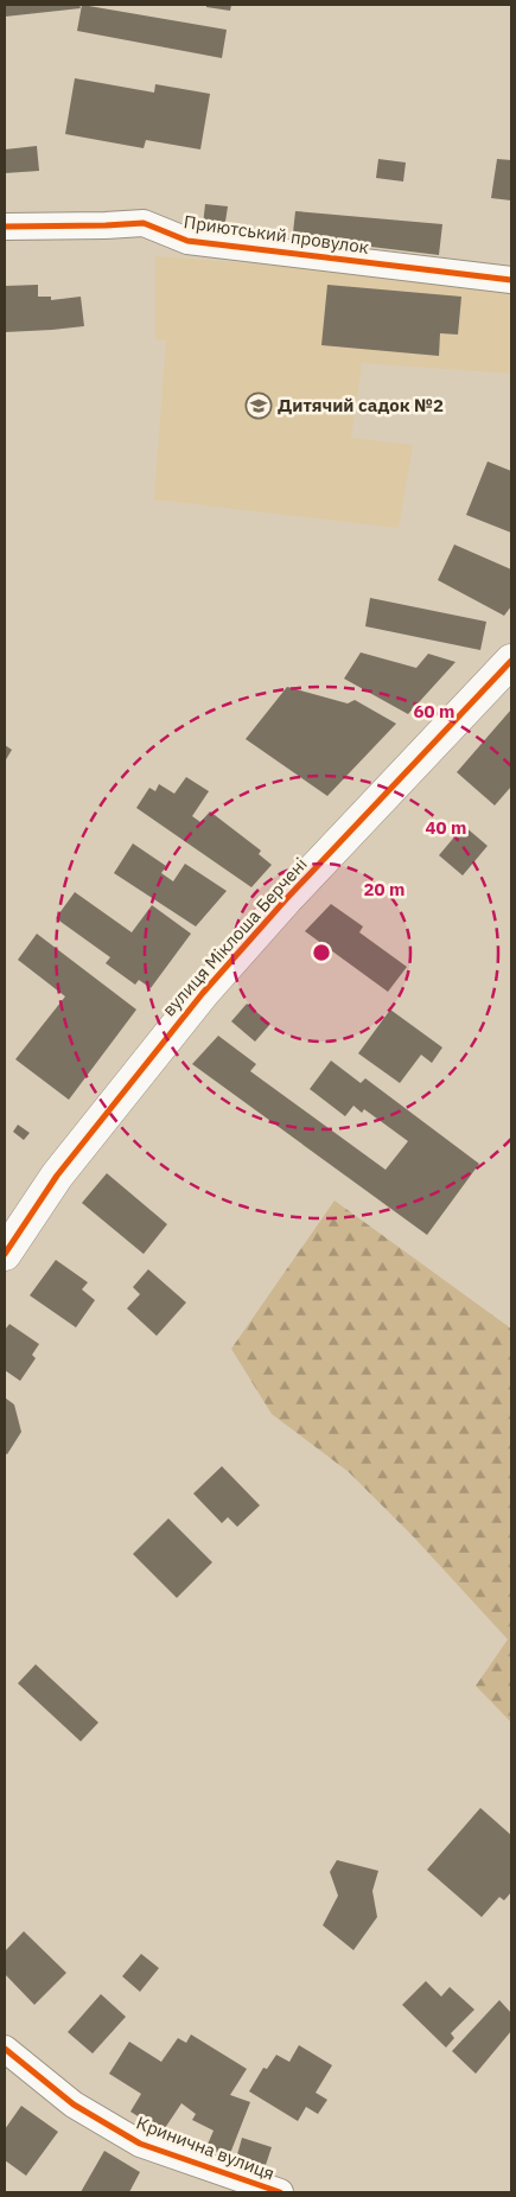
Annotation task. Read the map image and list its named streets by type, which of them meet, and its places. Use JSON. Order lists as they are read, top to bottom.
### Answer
{
  "streets": {
    "street": ["Приютський провулок", "вулиця Міклоша Берчені", "Кринична вулиця"]
  },
  "places": {
    "school or university": ["Дитячий садок №2"]
  },
  "rings": ["60 m", "40 m", "20 m"]
}
